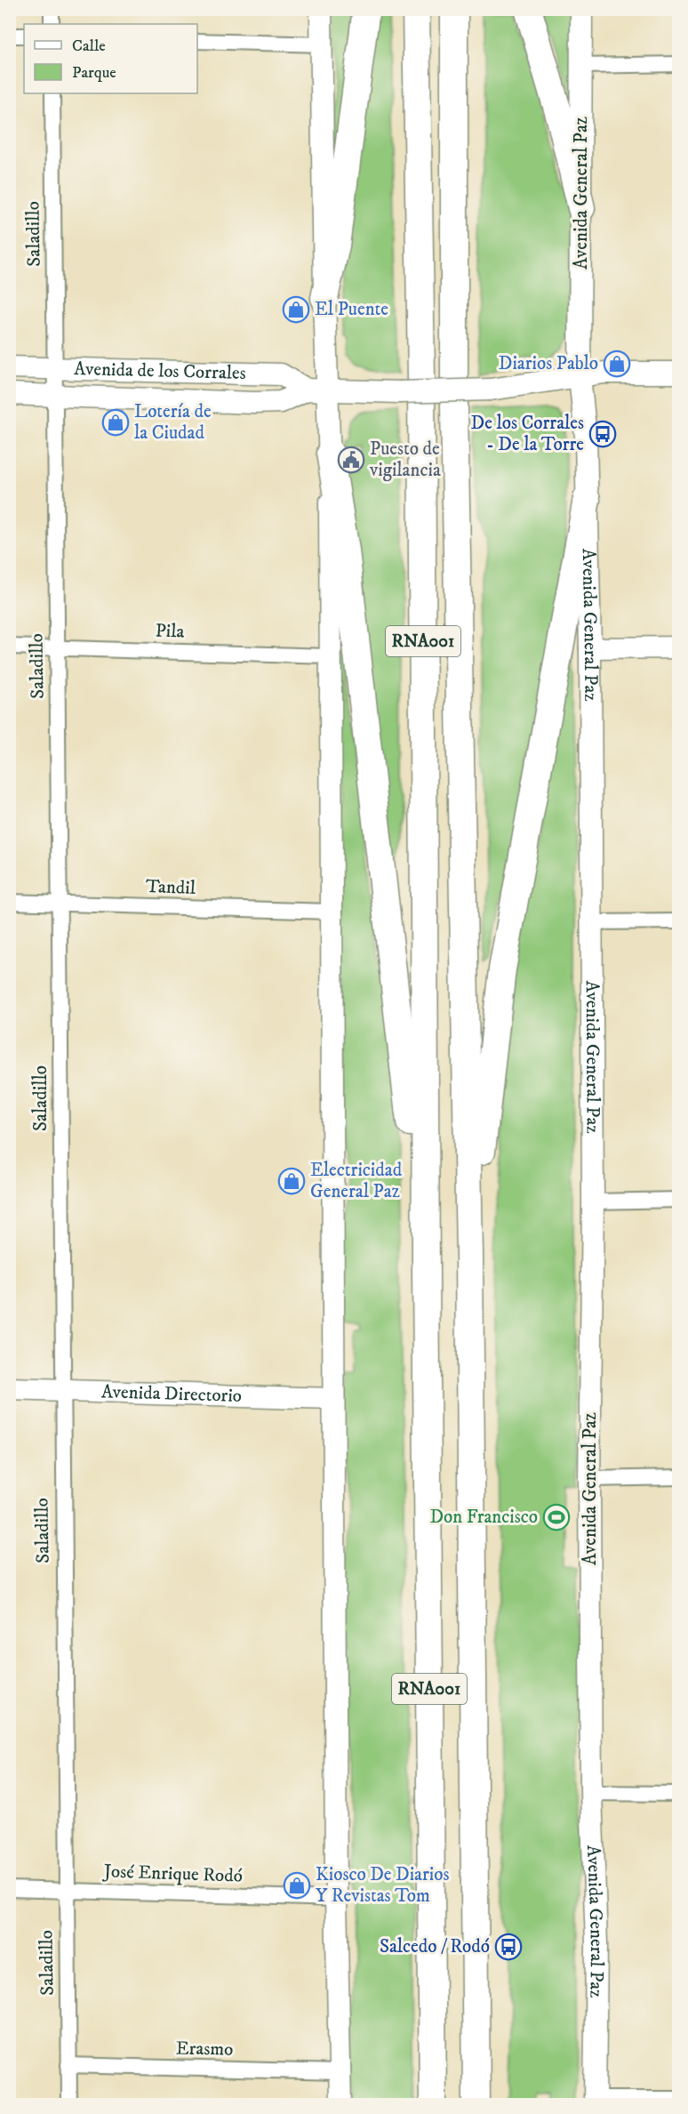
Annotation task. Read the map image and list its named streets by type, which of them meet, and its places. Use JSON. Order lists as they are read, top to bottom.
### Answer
{
  "streets": {
    "highway": ["RNA001"],
    "street": [
      "Avenida General Paz",
      "Saladillo",
      "Avenida de los Corrales",
      "Pila",
      "Tandil",
      "Avenida Directorio",
      "José Enrique Rodó",
      "Erasmo"
    ]
  },
  "crossings": [
    ["Avenida General Paz", "Avenida de los Corrales"],
    ["Saladillo", "Avenida de los Corrales"],
    ["Saladillo", "Pila"],
    ["Saladillo", "Tandil"],
    ["Saladillo", "Avenida Directorio"],
    ["Saladillo", "José Enrique Rodó"],
    ["Saladillo", "Erasmo"]
  ],
  "places": {
    "shop": [
      "El Puente",
      "Diarios Pablo",
      "Lotería de la Ciudad",
      "Electricidad General Paz",
      "Kiosco De Diarios Y Revistas Tom"
    ],
    "bus stop": ["De los Corrales - De la Torre", "Salcedo / Rodó"],
    "public building": ["Puesto de vigilancia"],
    "sports": ["Don Francisco"]
  },
  "legend": ["Calle", "Parque"]
}
